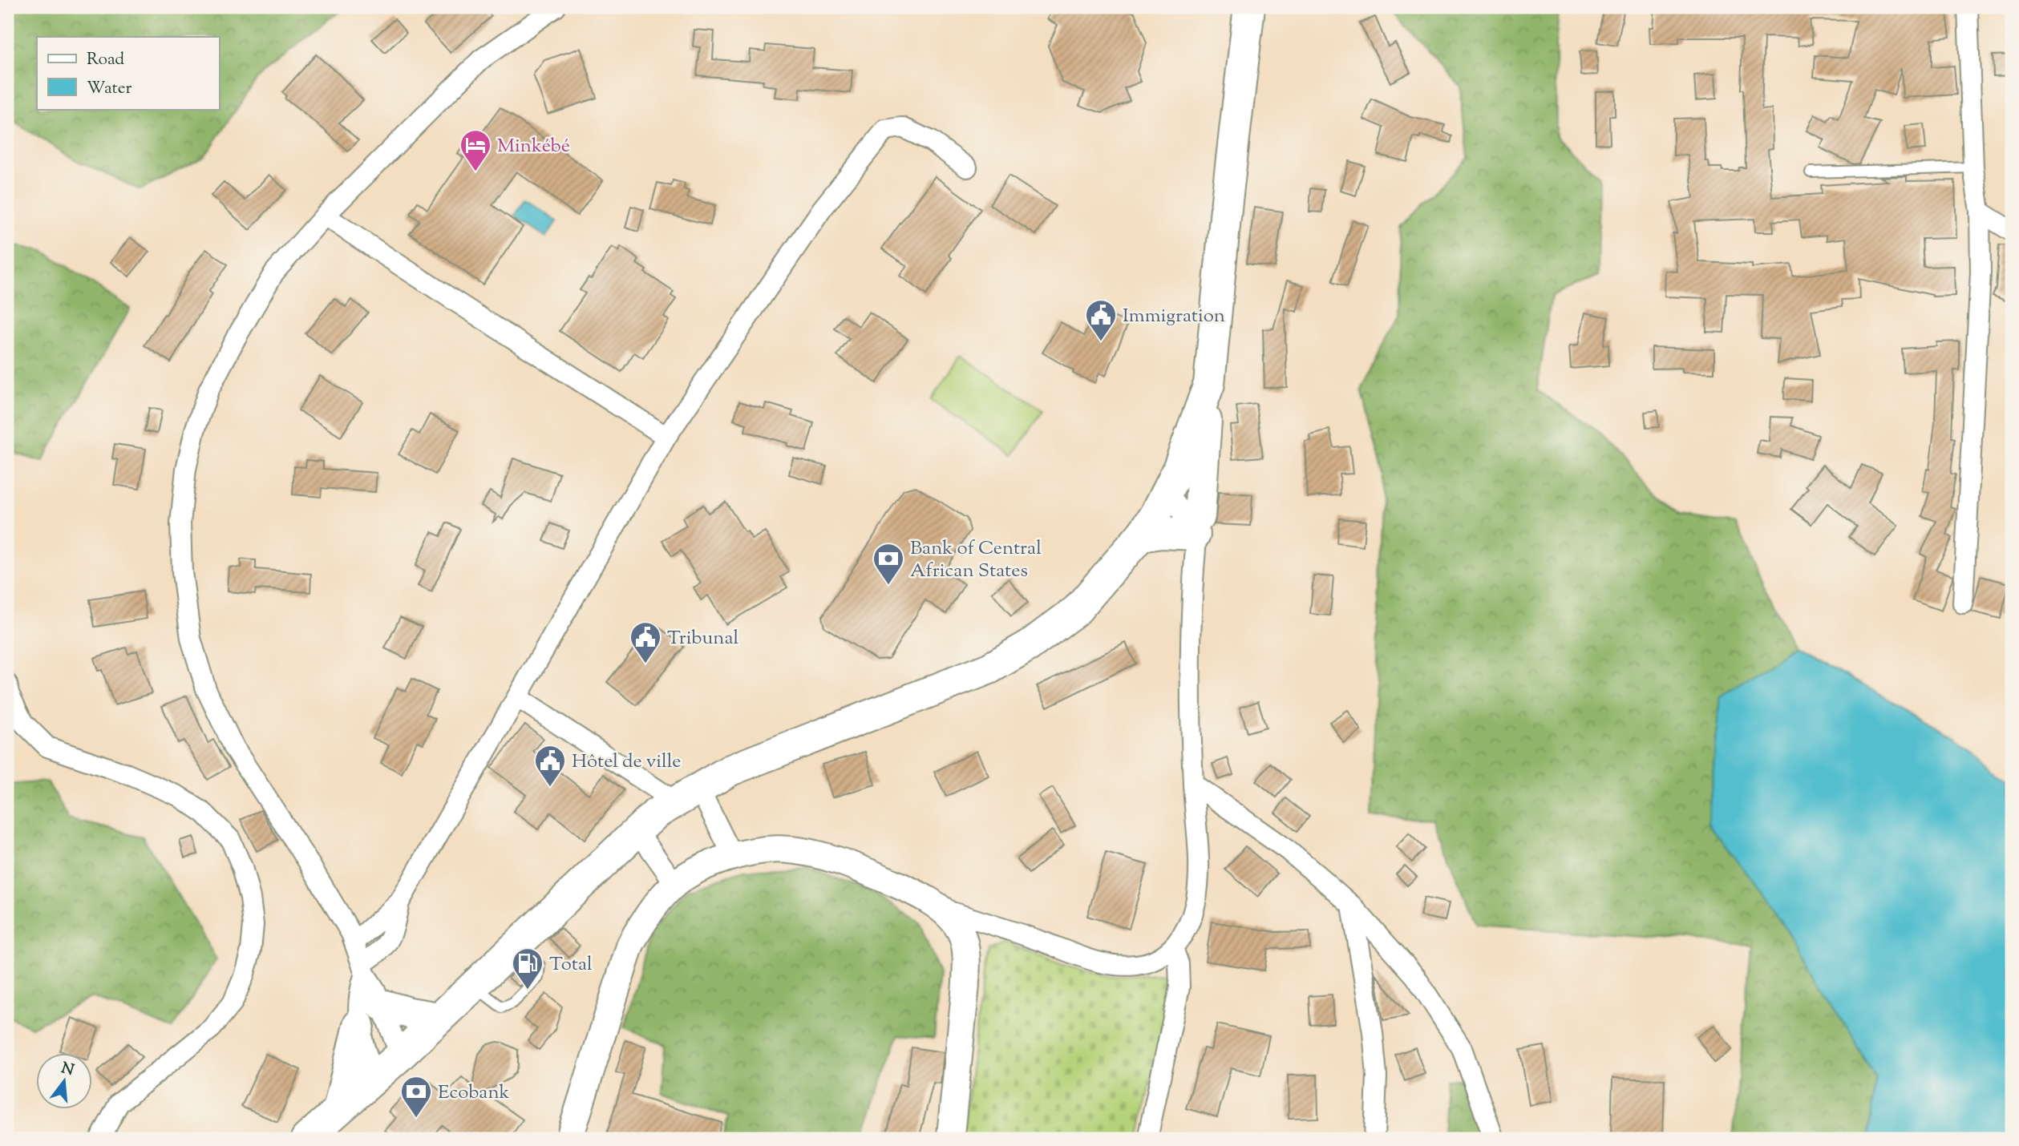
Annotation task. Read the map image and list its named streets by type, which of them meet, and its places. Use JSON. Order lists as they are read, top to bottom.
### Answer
{
  "places": {
    "hotel": ["Minkébé"],
    "public building": ["Immigration", "Tribunal", "Hôtel de ville"],
    "bank": ["Bank of Central African States", "Ecobank"],
    "fuel station": ["Total"]
  },
  "legend": ["Road", "Water"],
  "north": "top"
}
